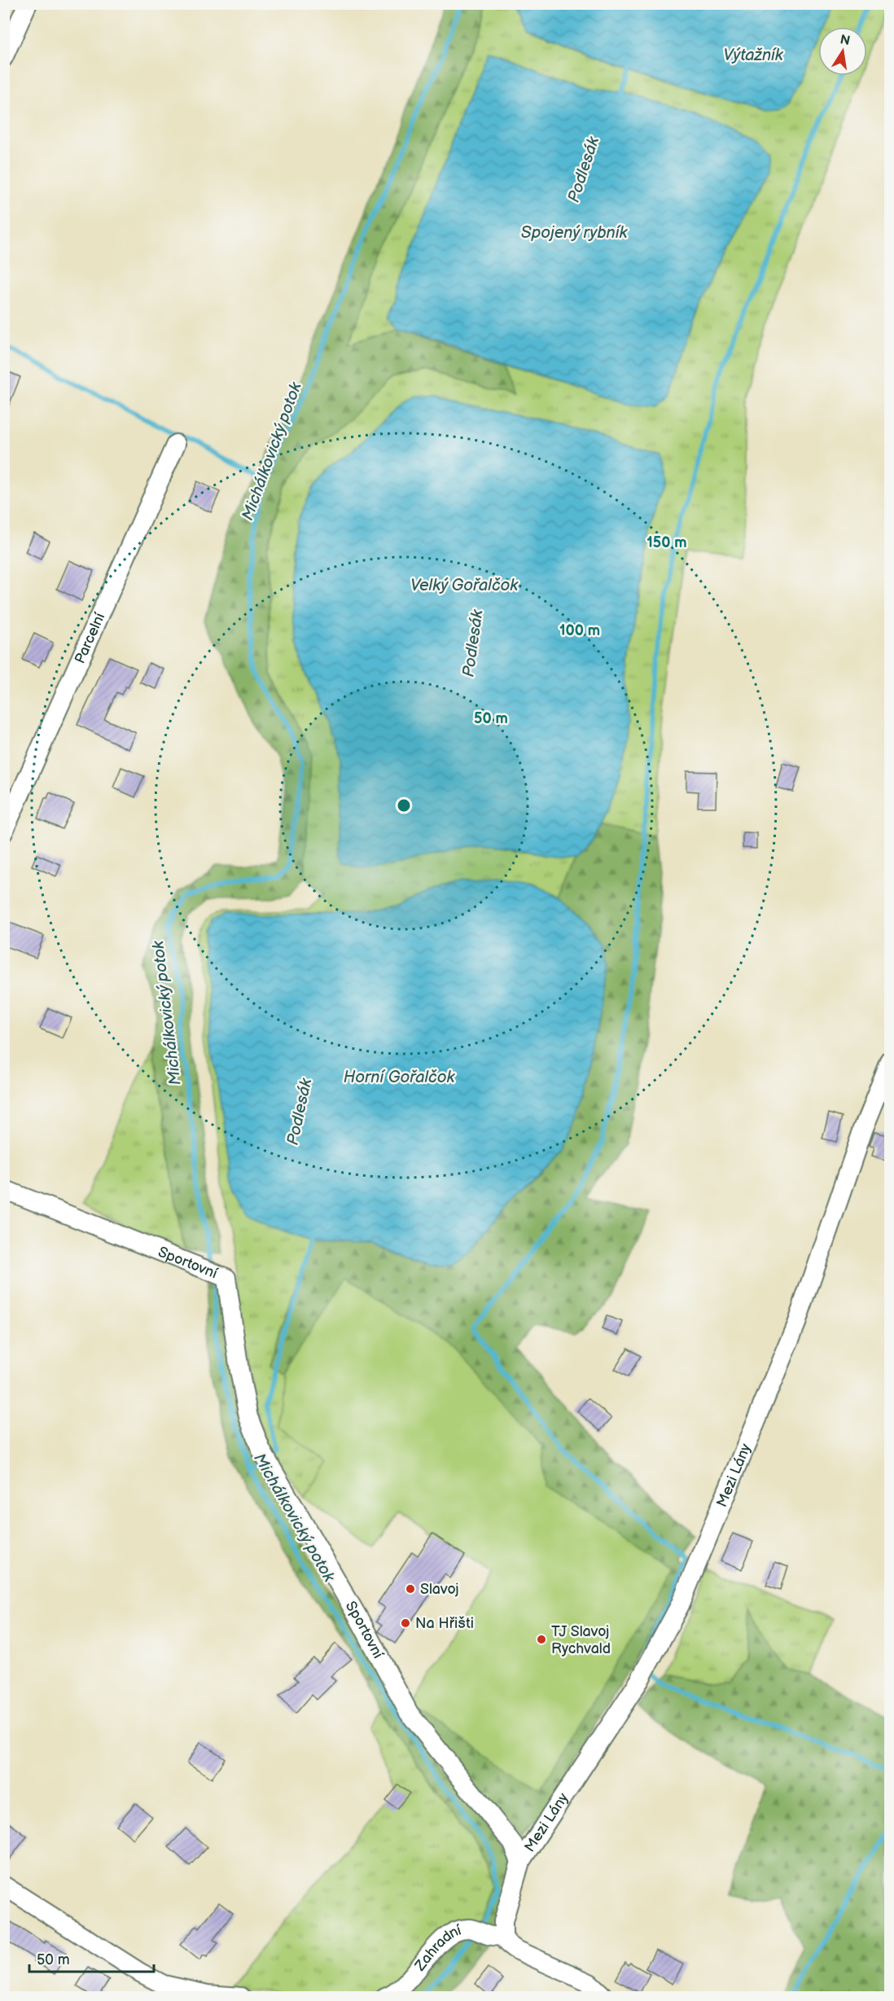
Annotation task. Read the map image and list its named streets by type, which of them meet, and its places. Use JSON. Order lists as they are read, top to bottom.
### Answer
{
  "streets": {
    "street": [
      "Parcelní",
      "Sportovní",
      "Mezi Lány",
      "Zahradní"
    ]
  },
  "crossings": [
    ["Sportovní", "Mezi Lány"]
  ],
  "water": [
    "Výtažník",
    "Podlesák",
    "Spojený rybník",
    "Michálkovický potok",
    "Velký Gořalčok",
    "Horní Gořalčok"
  ],
  "places": ["Slavoj", "Na Hřišti", "TJ Slavoj Rychvald"],
  "scale_bar": "50 m",
  "north": "top",
  "rings": ["150 m", "100 m", "50 m"]
}
